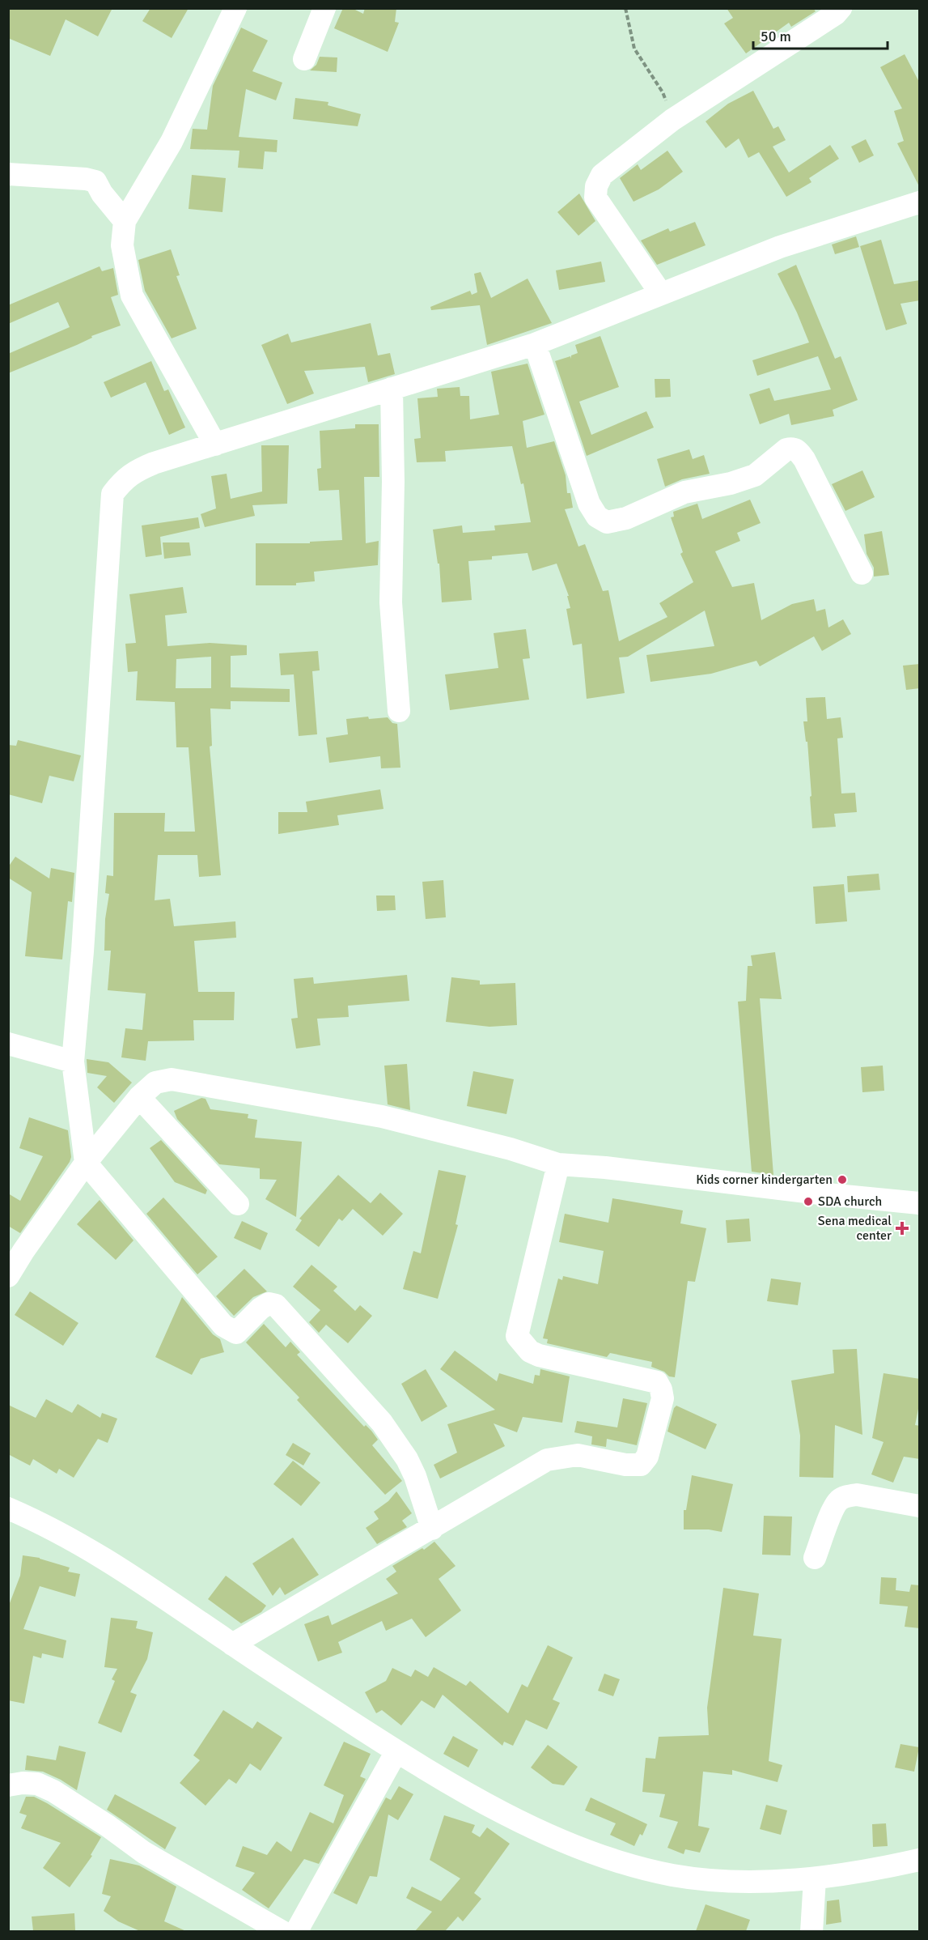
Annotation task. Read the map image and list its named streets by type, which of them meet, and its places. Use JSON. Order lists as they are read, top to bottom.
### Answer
{
  "places": {
    "other": ["Kids corner kindergarten", "SDA church"],
    "health": ["Sena medical center"]
  },
  "scale_bar": "50 m"
}
